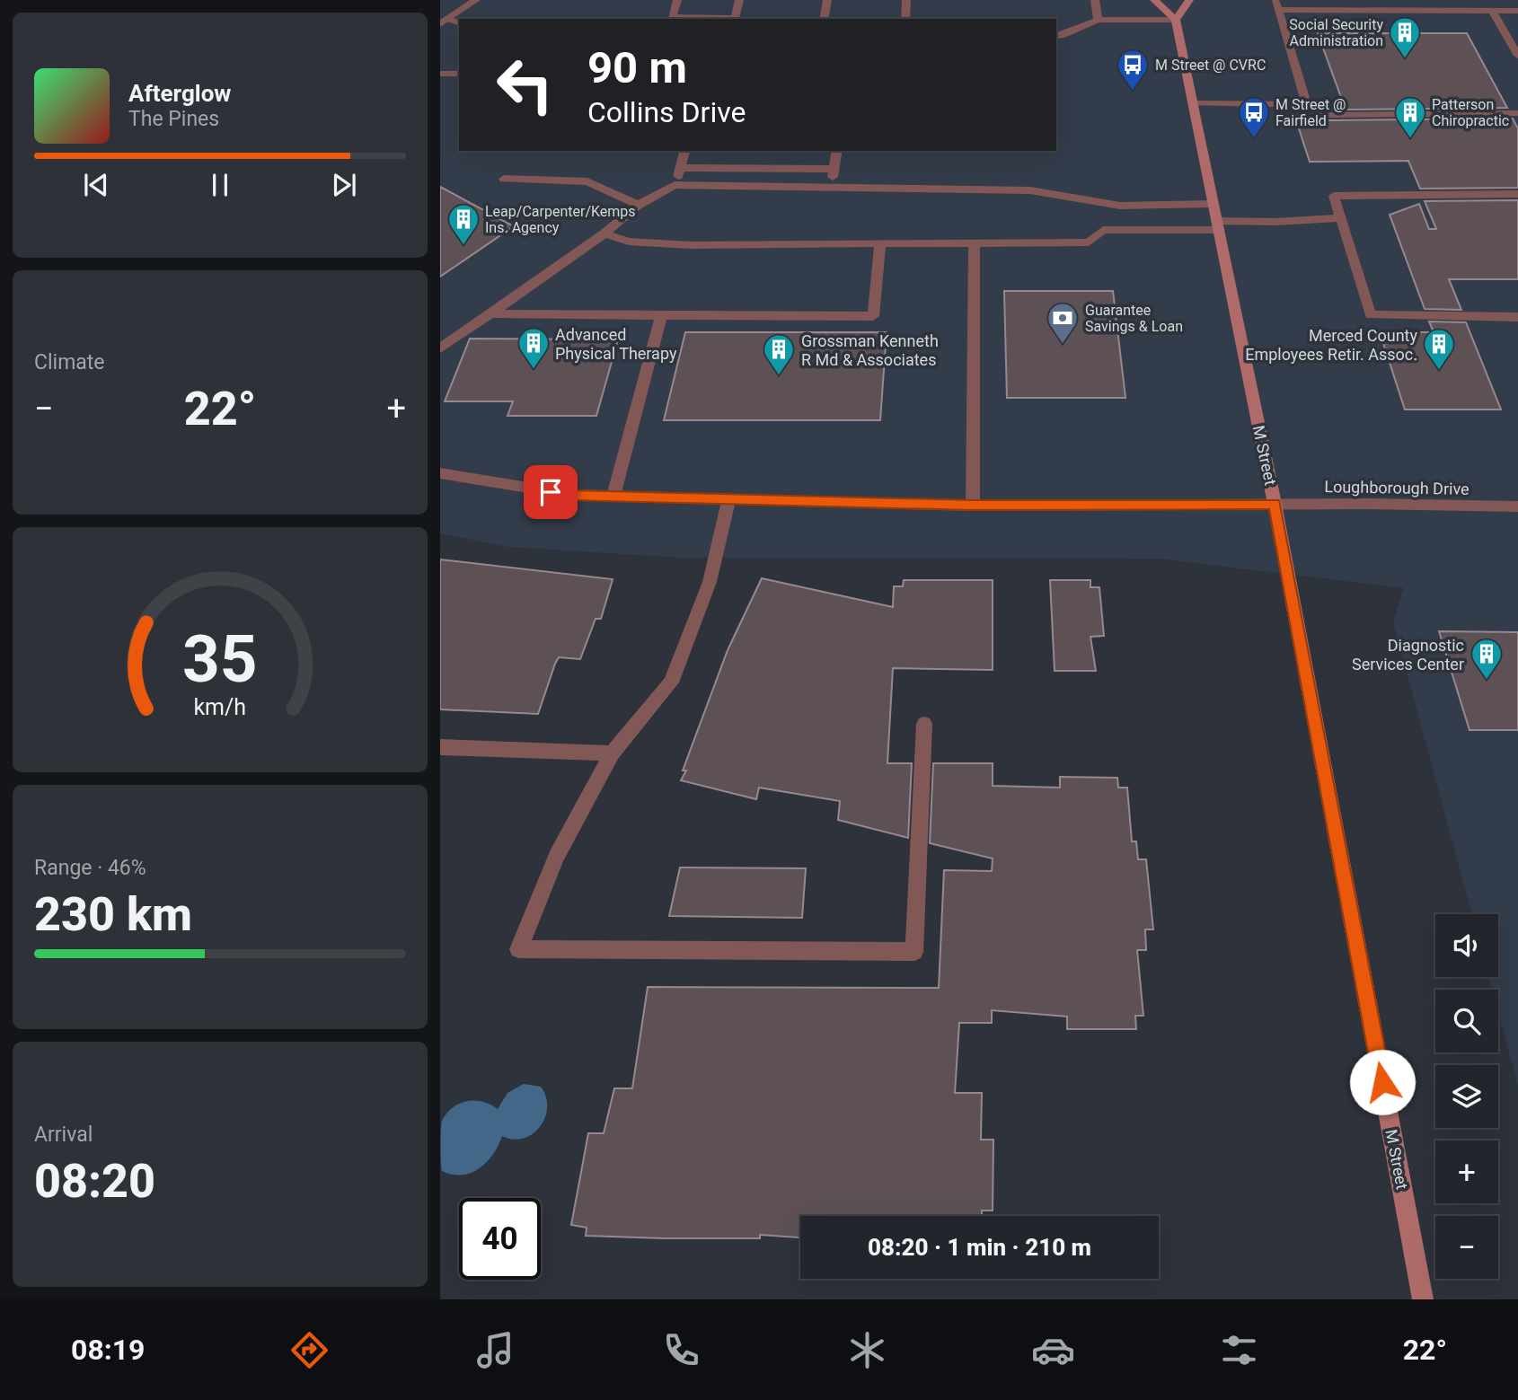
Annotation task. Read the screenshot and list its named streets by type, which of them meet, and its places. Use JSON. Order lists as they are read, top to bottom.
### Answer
{
  "streets": {
    "street": ["M Street", "Loughborough Drive"]
  },
  "crossings": [
    ["M Street", "Loughborough Drive"]
  ],
  "places": {
    "building": [
      "Social Security Administration",
      "Patterson Chiropractic",
      "Leap/Carpenter/Kemps Ins. Agency",
      "Advanced Physical Therapy",
      "Merced County Employees Retir. Assoc.",
      "Grossman Kenneth R Md & Associates",
      "Diagnostic Services Center"
    ],
    "bus stop": ["M Street @ CVRC", "M Street @ Fairfield"],
    "bank": ["Guarantee Savings & Loan"]
  },
  "page": {
    "turn": ["90 m", "Collins Drive"],
    "song": ["Afterglow", "The Pines"],
    "tile": [
      "Climate",
      ["Range · 46%", "230 km"],
      ["Arrival", "08:20"]
    ],
    "heat": ["−", "22°", "+"],
    "map_buttons": ["+", "−"],
    "limit": "40",
    "trip": "08:20 · 1 min · 210 m",
    "tabs": ["08:19", "22°"],
    "gauge": ["35", "km/h"]
  }
}
